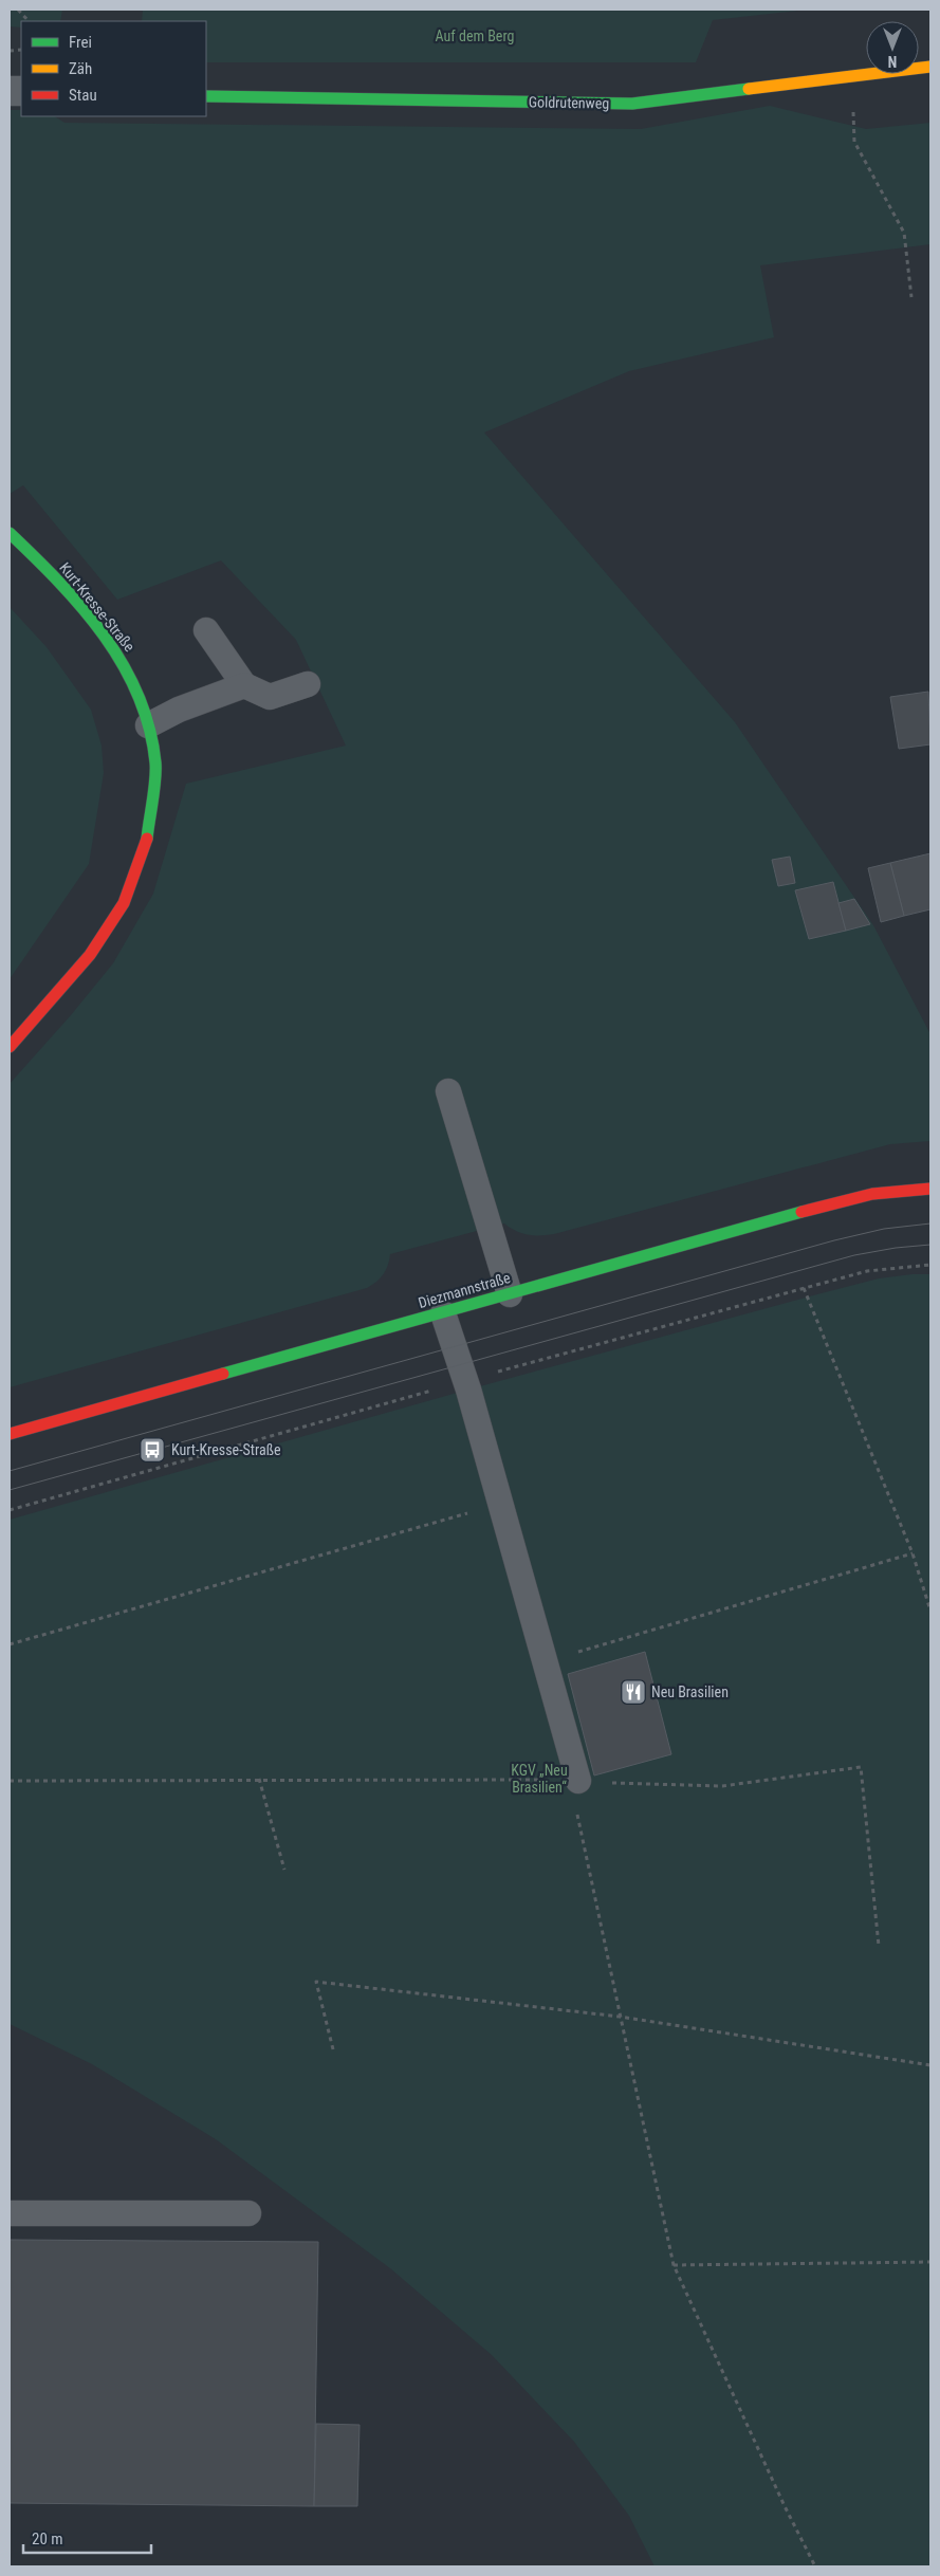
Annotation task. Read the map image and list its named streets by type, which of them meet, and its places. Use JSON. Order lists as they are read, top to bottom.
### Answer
{
  "streets": {
    "street": ["Goldrutenweg", "Kurt-Kresse-Straße", "Diezmannstraße"]
  },
  "parks": ["Auf dem Berg", "KGV „Neu Brasilien“"],
  "places": {
    "bus stop": ["Kurt-Kresse-Straße"],
    "restaurant": ["Neu Brasilien"]
  },
  "legend": ["Frei", "Zäh", "Stau"],
  "scale_bar": "20 m",
  "north": "bottom"
}
